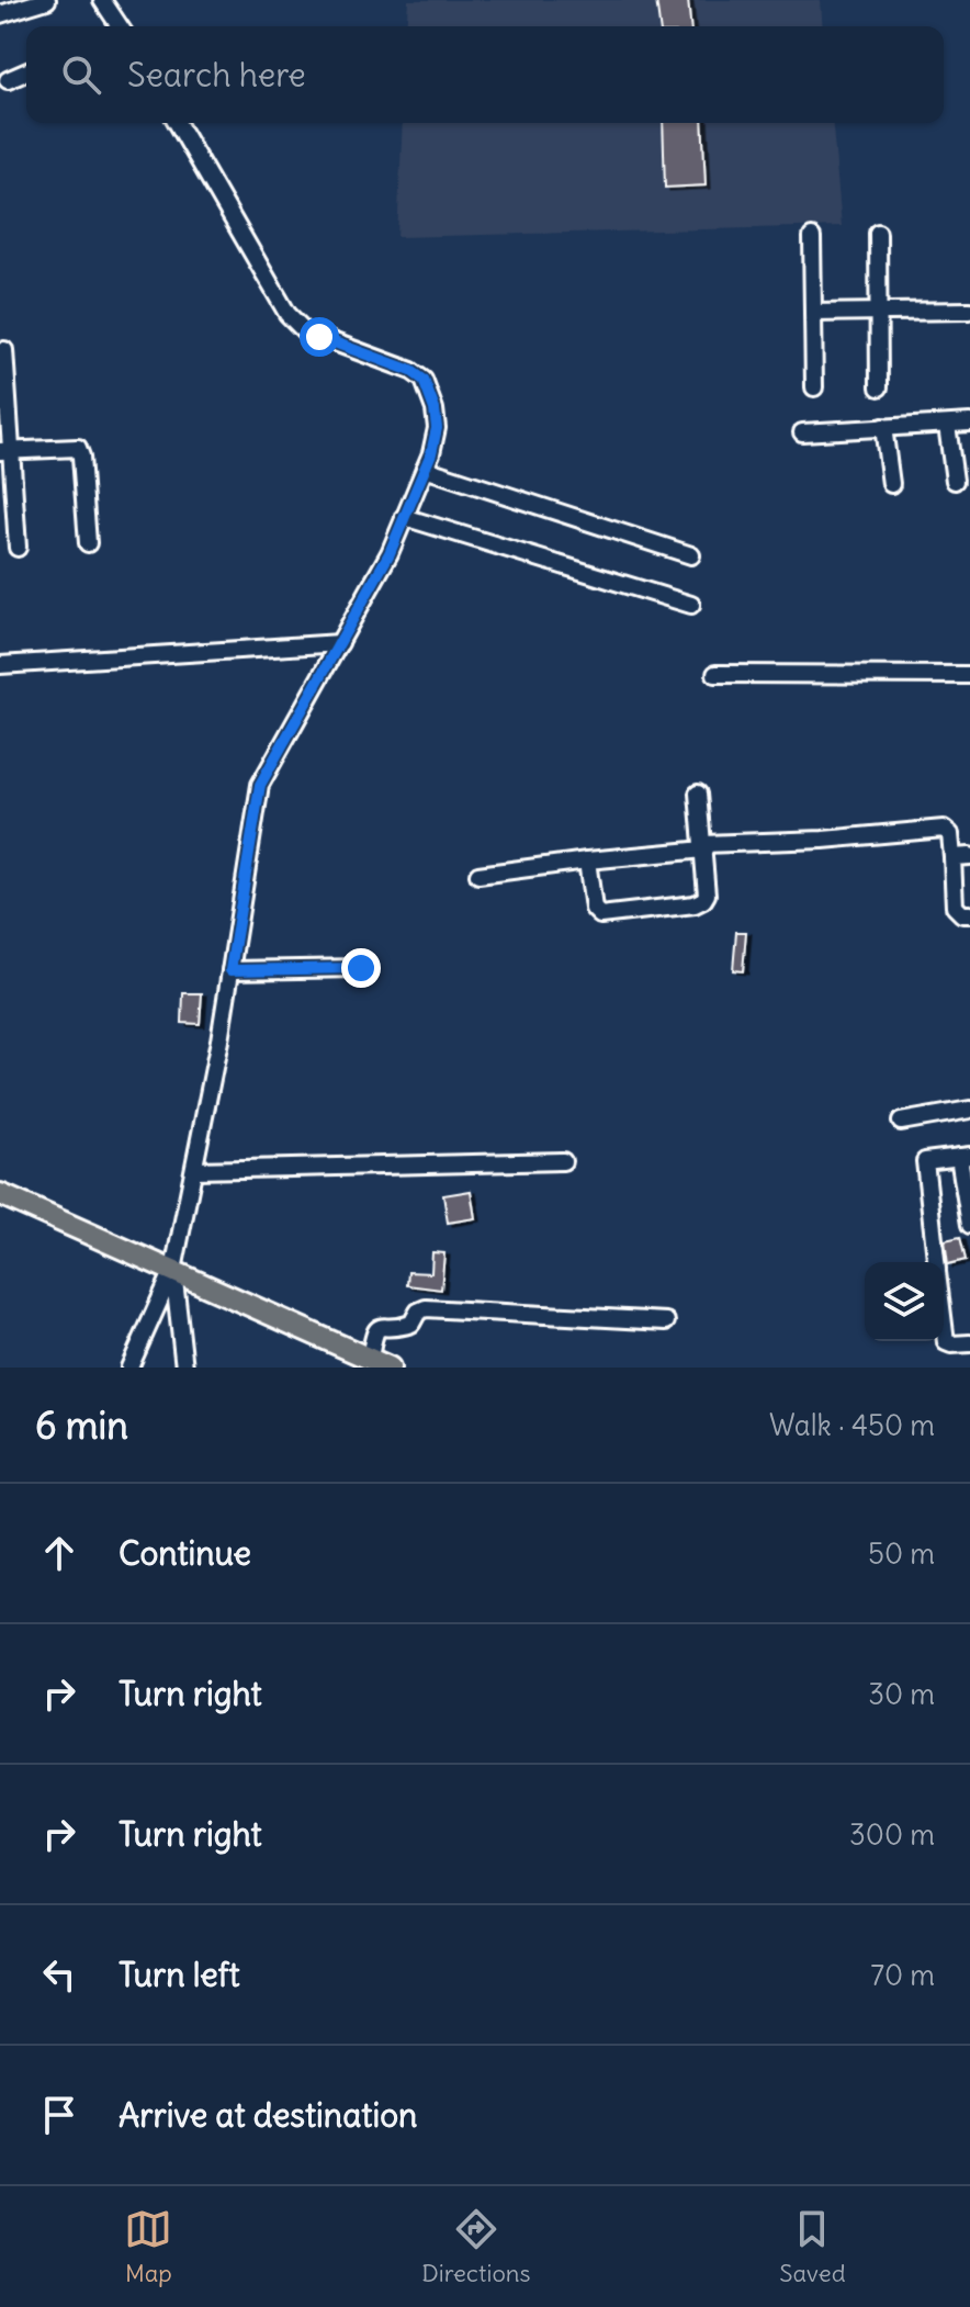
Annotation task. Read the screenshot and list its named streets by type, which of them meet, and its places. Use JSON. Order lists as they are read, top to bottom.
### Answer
{
  "page": {
    "search": "Search here",
    "heading": ["6 min", "Walk · 450 m"],
    "list": [
      ["Continue", "50 m"],
      ["Turn right", "30 m"],
      ["Turn right", "300 m"],
      ["Turn left", "70 m"],
      "Arrive at destination"
    ],
    "nav": ["Map", "Directions", "Saved"]
  }
}
